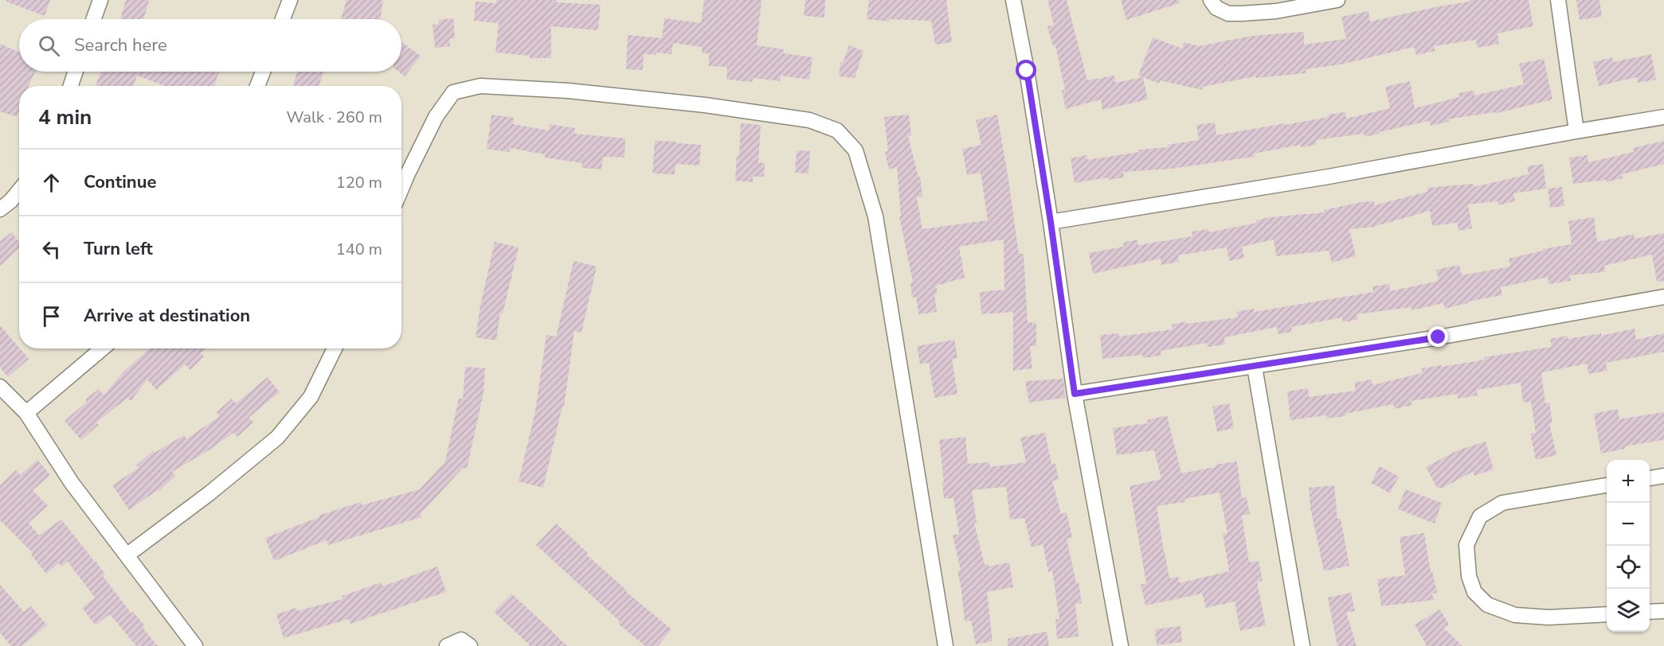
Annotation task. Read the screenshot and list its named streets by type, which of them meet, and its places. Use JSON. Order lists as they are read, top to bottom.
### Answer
{
  "page": {
    "search": "Search here",
    "heading": ["4 min", "Walk · 260 m"],
    "list": [
      ["Continue", "120 m"],
      ["Turn left", "140 m"],
      "Arrive at destination"
    ],
    "map_buttons": ["+", "−"]
  }
}
